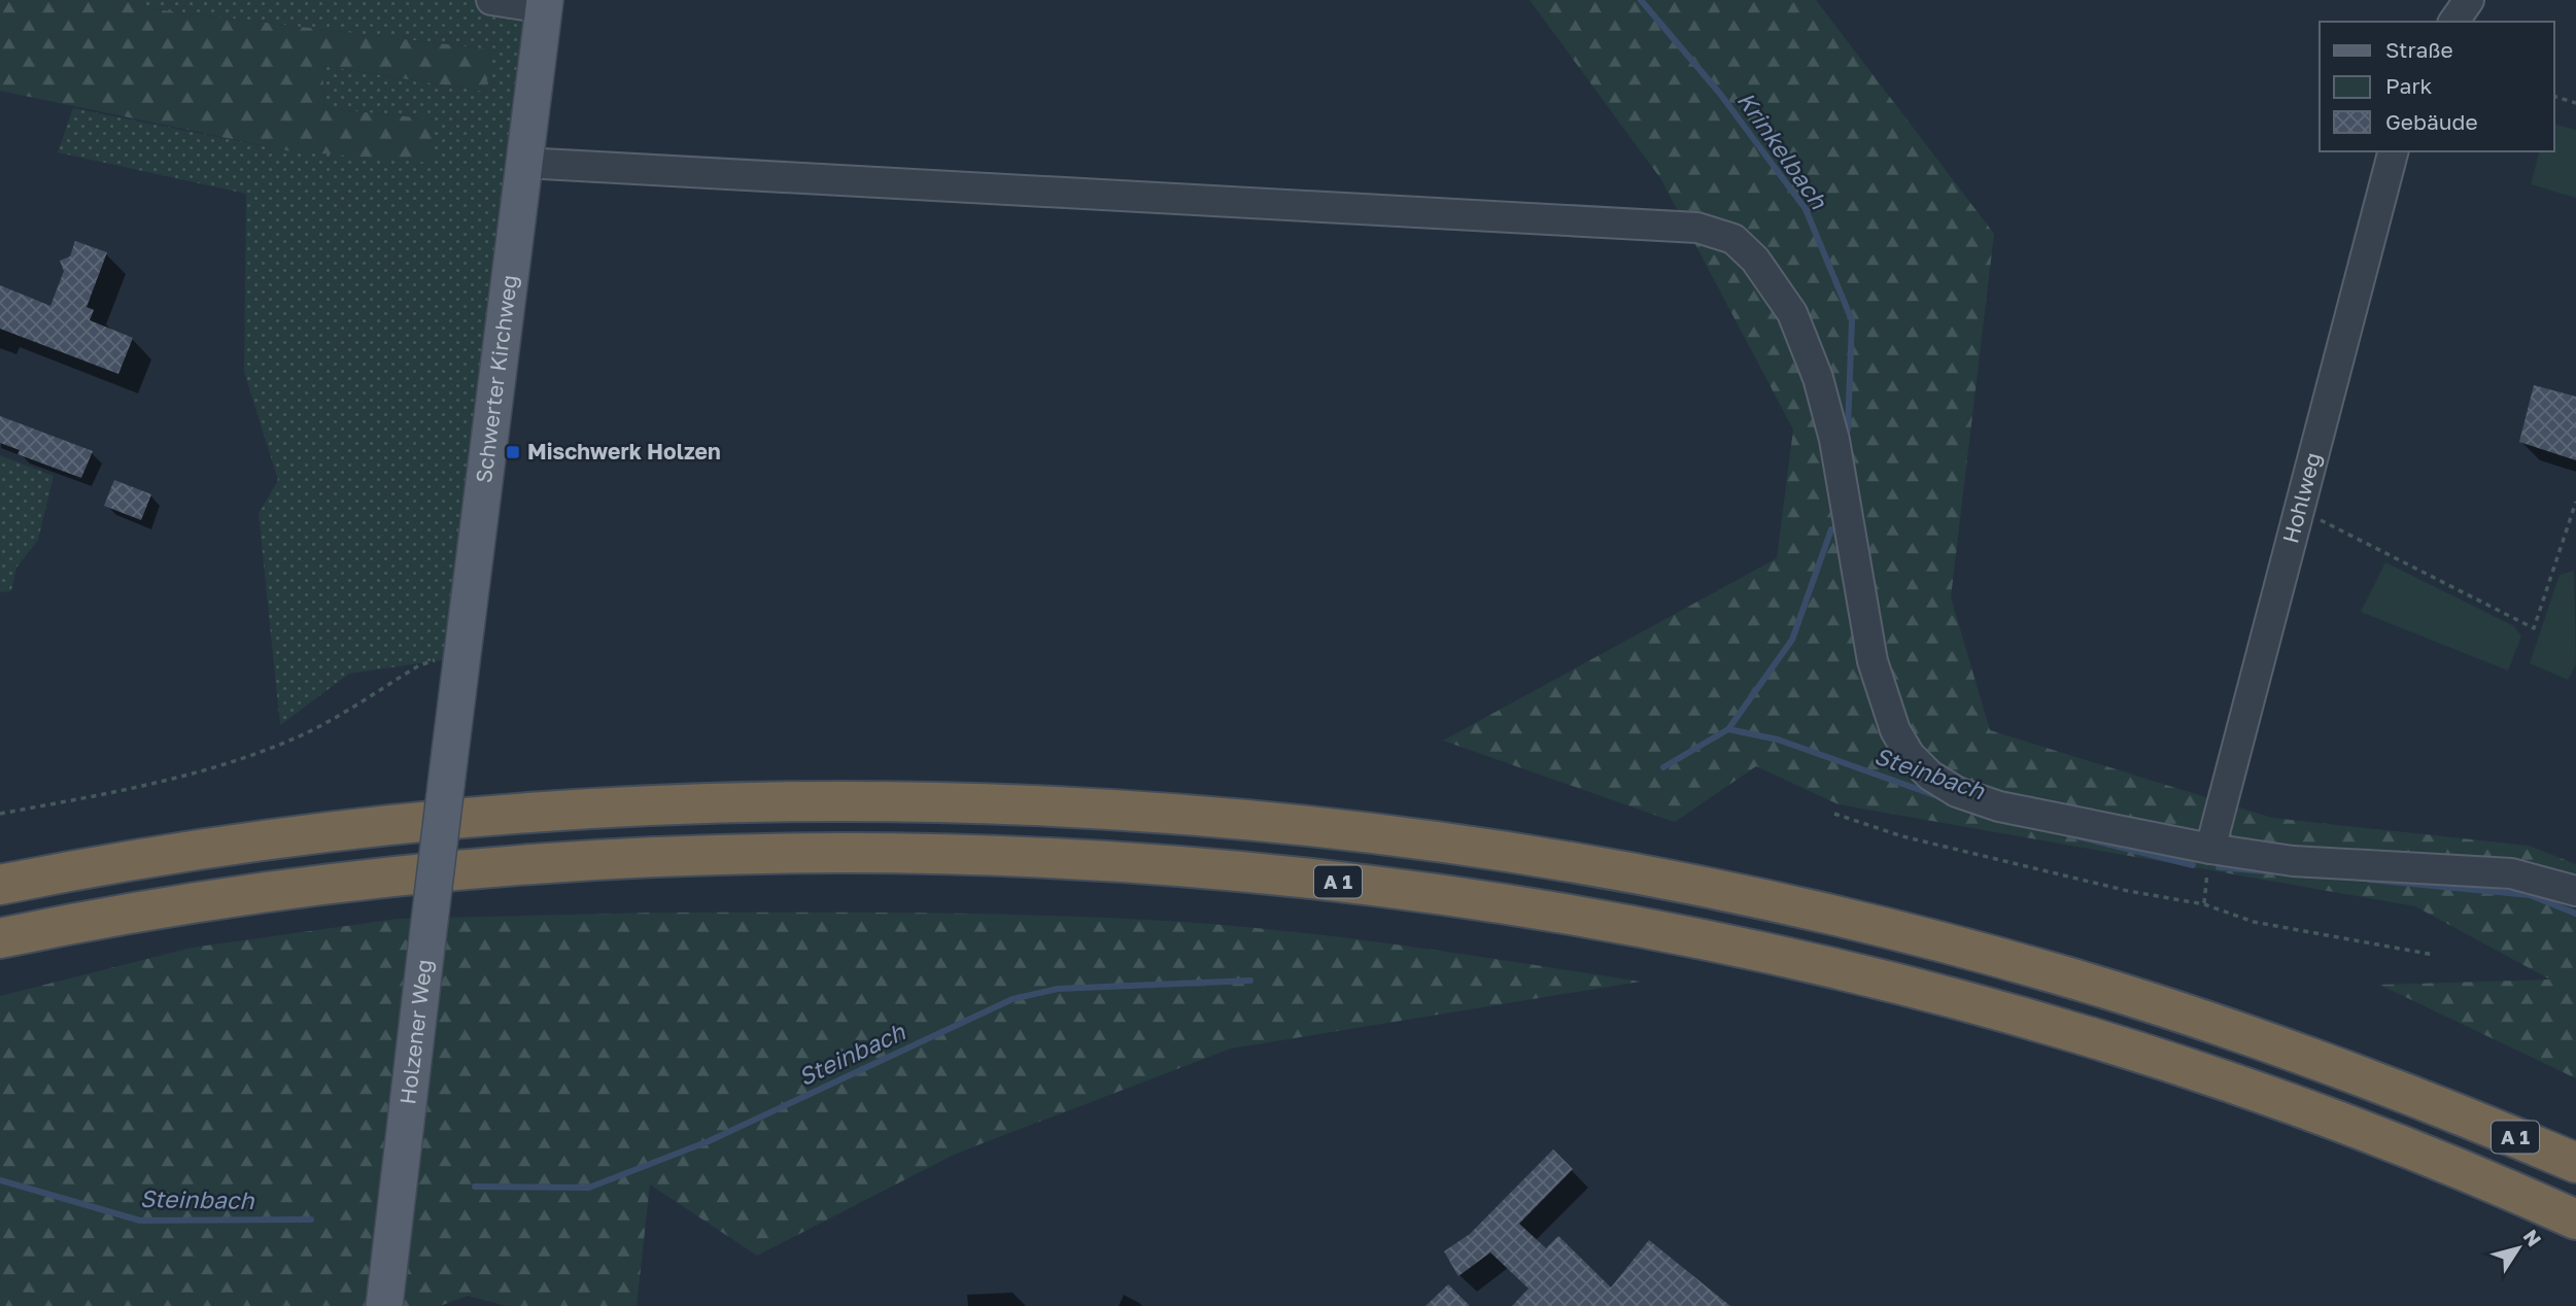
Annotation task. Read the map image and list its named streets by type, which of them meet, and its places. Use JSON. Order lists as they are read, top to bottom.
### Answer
{
  "streets": {
    "highway": ["A 1"],
    "main road": ["Schwerter Kirchweg", "Holzener Weg"],
    "street": ["Hohlweg"]
  },
  "crossings": [
    ["Schwerter Kirchweg", "Holzener Weg"]
  ],
  "water": ["Krinkelbach", "Steinbach"],
  "places": {
    "transit": ["Mischwerk Holzen"]
  },
  "legend": ["Straße", "Park", "Gebäude"],
  "north": "top right"
}
